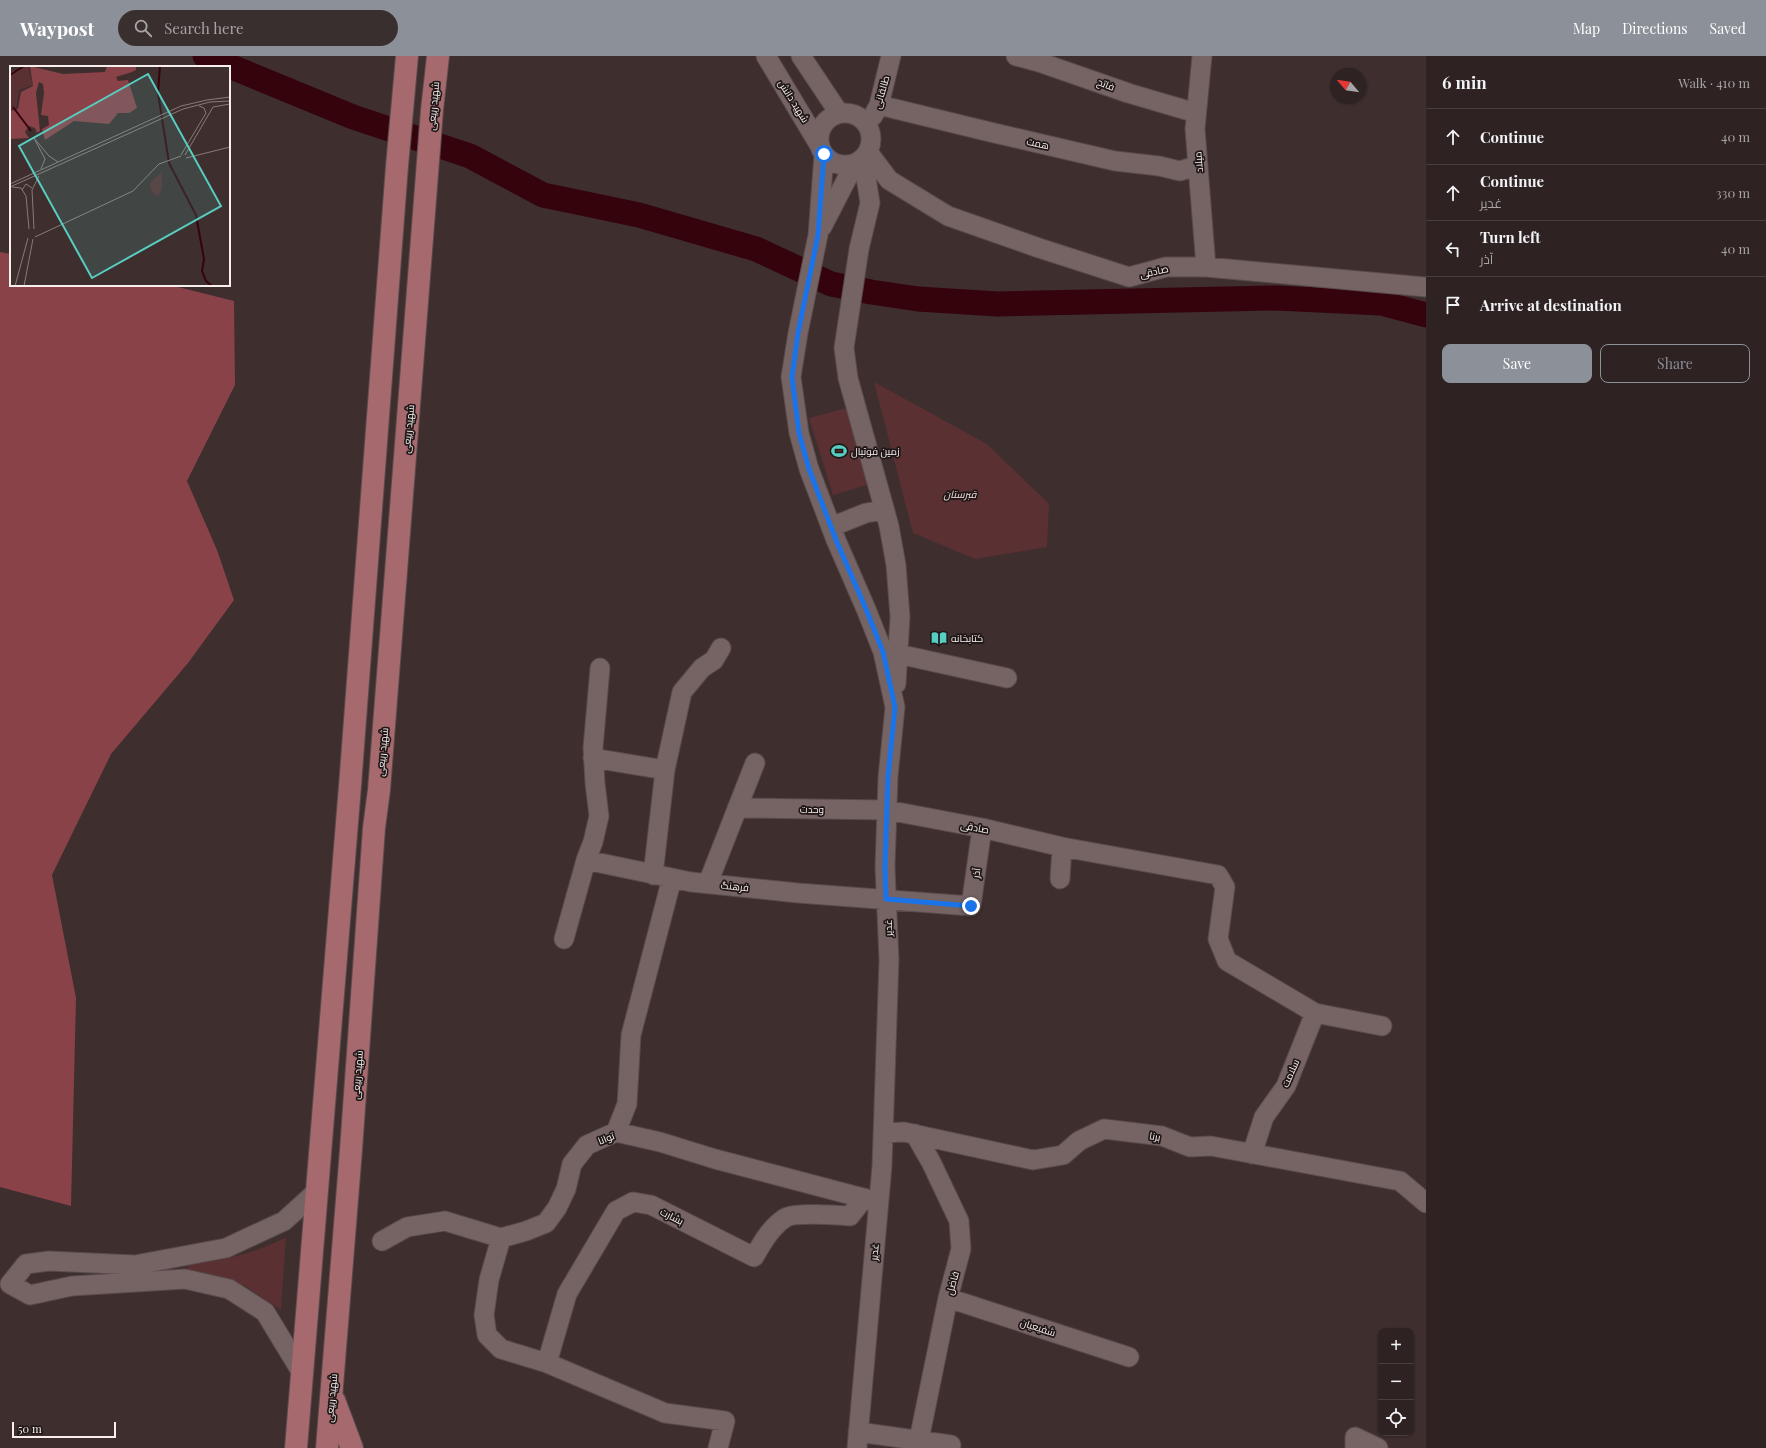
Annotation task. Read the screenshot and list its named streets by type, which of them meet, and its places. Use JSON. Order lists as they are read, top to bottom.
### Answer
{
  "streets": {
    "main road": ["شهید ربیعی"],
    "street": [
      "فاتح",
      "طالقانی",
      "شهید دانش",
      "همت",
      "میلاد",
      "صادقی",
      "وحدت",
      "آذر",
      "فرهنگ",
      "غدیر",
      "سلامت",
      "برنا",
      "توانا",
      "بشارت",
      "فاضل",
      "شفیعیان"
    ]
  },
  "crossings": [
    ["فاتح", "میلاد"],
    ["طالقانی", "شهید دانش"],
    ["طالقانی", "همت"],
    ["طالقانی", "صادقی"],
    ["شهید دانش", "صادقی"],
    ["همت", "میلاد"],
    ["میلاد", "صادقی"],
    ["صادقی", "وحدت"],
    ["صادقی", "آذر"],
    ["صادقی", "غدیر"],
    ["صادقی", "سلامت"],
    ["وحدت", "غدیر"],
    ["آذر", "فرهنگ"],
    ["آذر", "غدیر"],
    ["فرهنگ", "غدیر"],
    ["غدیر", "برنا"],
    ["غدیر", "توانا"],
    ["غدیر", "بشارت"],
    ["سلامت", "برنا"],
    ["برنا", "فاضل"],
    ["توانا", "بشارت"],
    ["فاضل", "شفیعیان"]
  ],
  "parks": ["قبرستان"],
  "places": {
    "sports": ["زمین فوتبال"],
    "library": ["کتابخانه"]
  },
  "scale_bar": "50 m",
  "north": "top left",
  "page": {
    "header": "Waypost",
    "search": "Search here",
    "nav": ["Map", "Directions", "Saved"],
    "heading": ["6 min", "Walk · 410 m"],
    "list": [
      ["Continue", "40 m"],
      ["Continue", "غدیر", "330 m"],
      ["Turn left", "آذر", "40 m"],
      "Arrive at destination"
    ],
    "buttons": ["Save", "Share"],
    "map_buttons": ["+", "−"],
    "scale": "50 m"
  }
}
